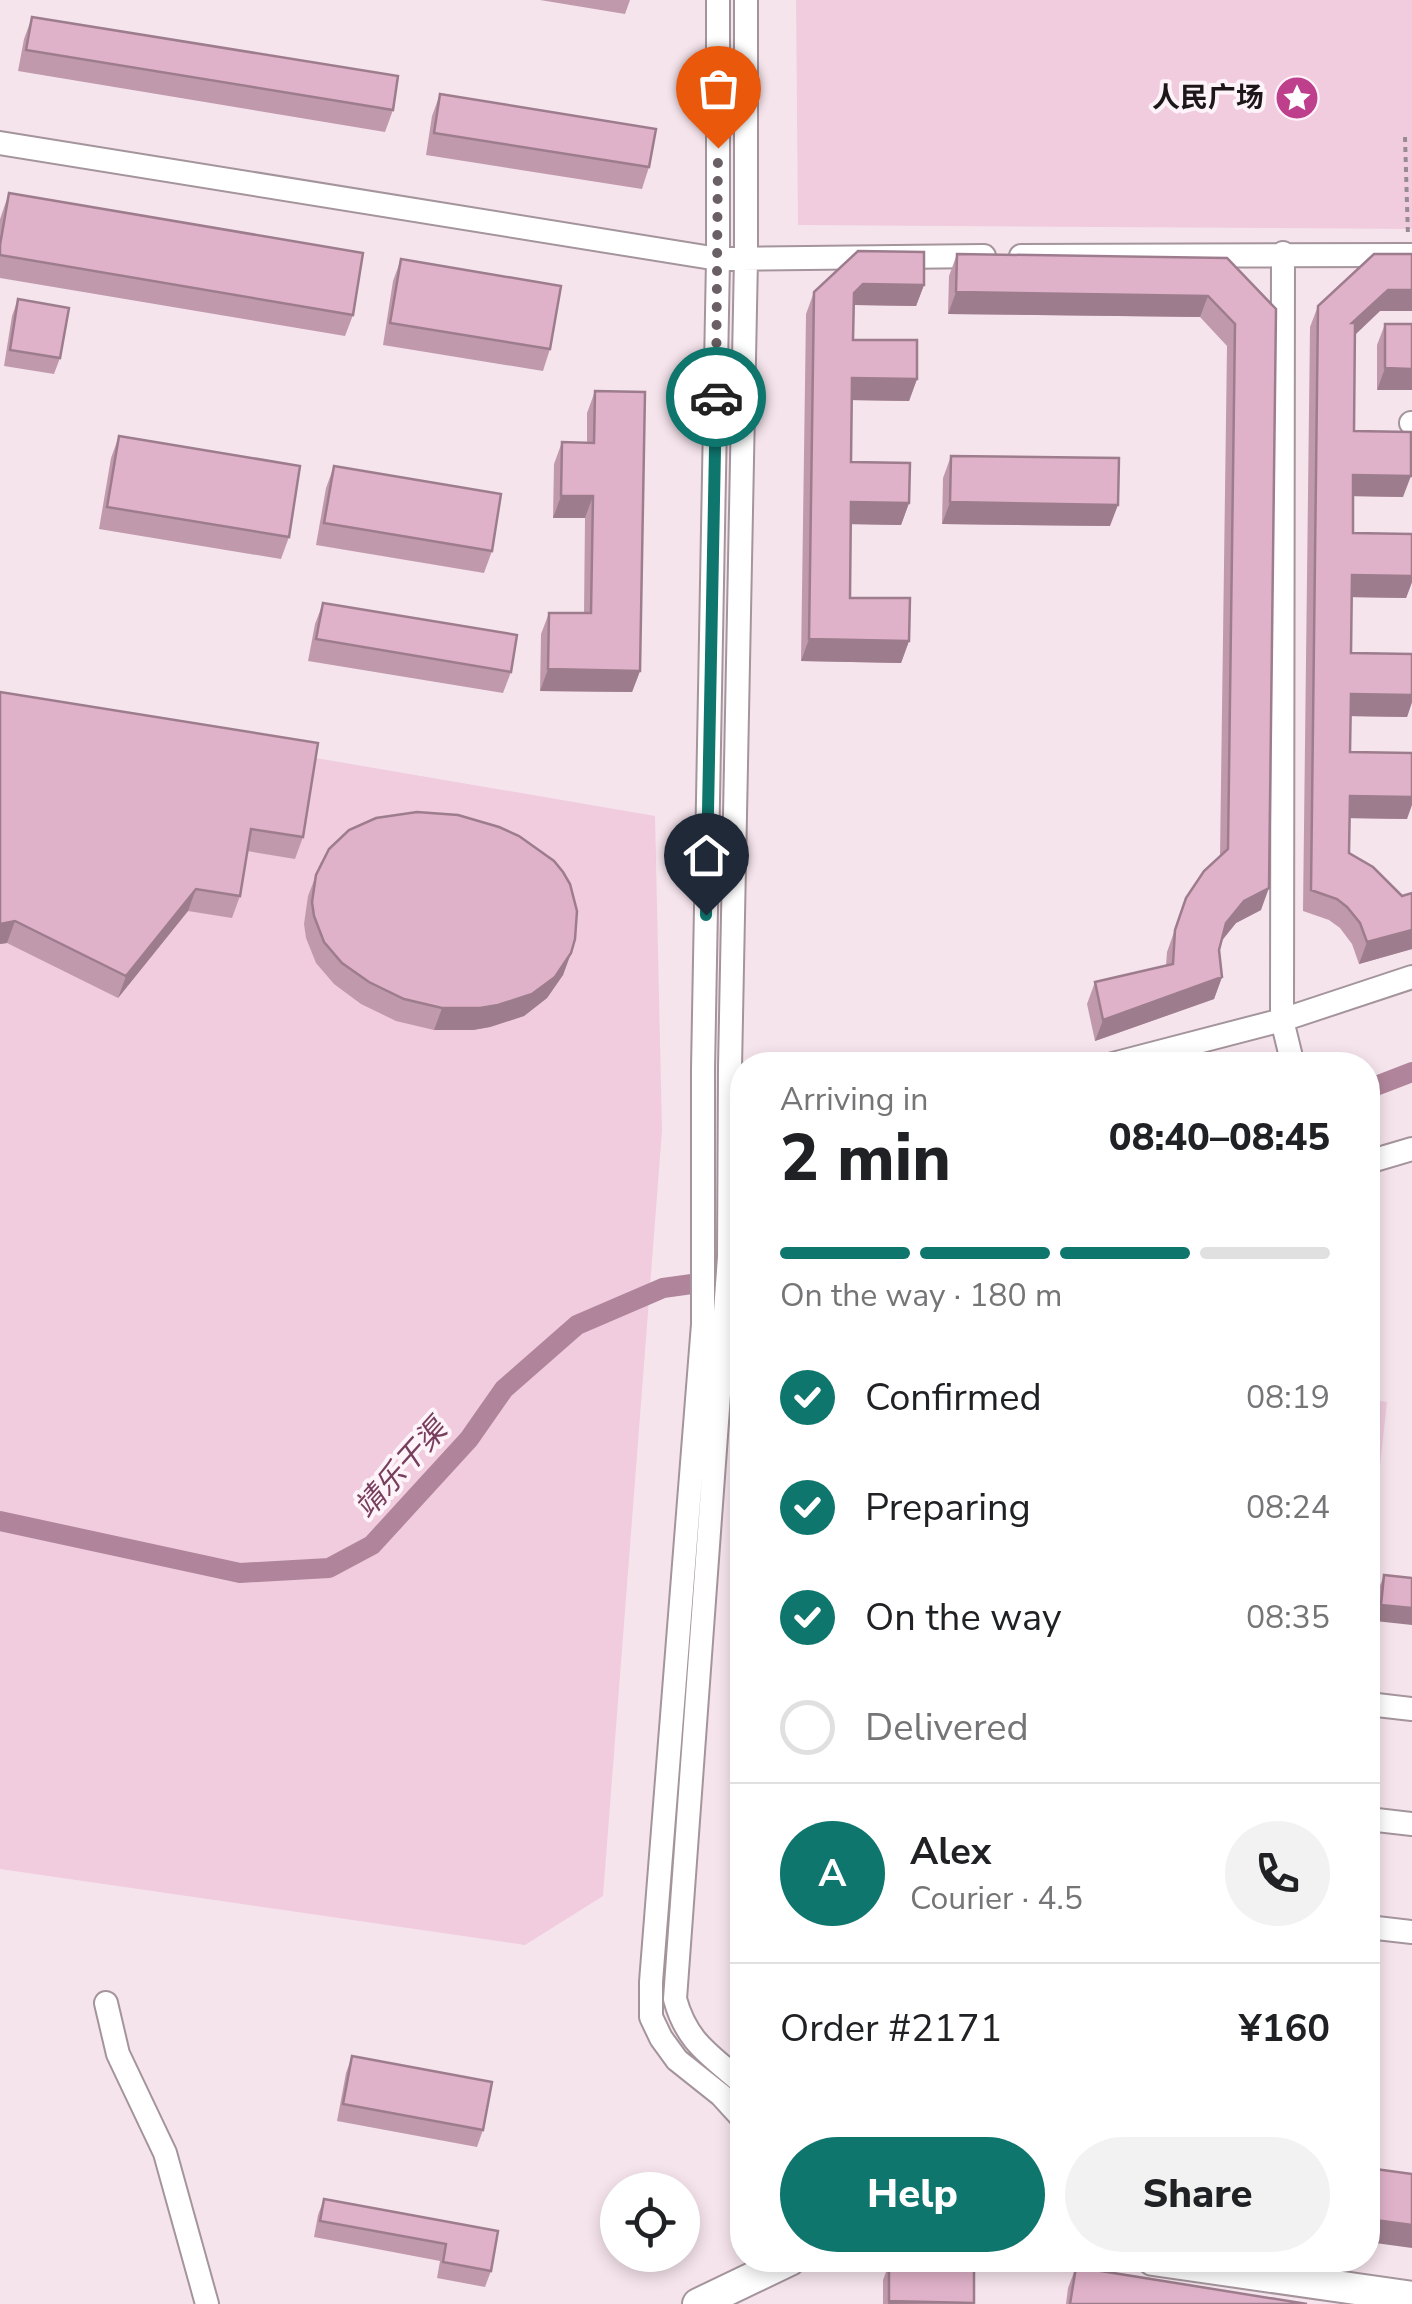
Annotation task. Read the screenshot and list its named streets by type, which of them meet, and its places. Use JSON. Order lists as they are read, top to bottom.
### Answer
{
  "water": ["靖乐干渠"],
  "places": {
    "place": ["人民广场"]
  },
  "page": {
    "heading": ["2 min", "Arriving in", "08:40–08:45"],
    "panel": [
      "Alex",
      "Courier · 4.5",
      "Order #2171",
      "¥160"
    ],
    "bar": "On the way · 180 m",
    "list": [
      ["Confirmed", "08:19"],
      ["Preparing", "08:24"],
      ["On the way", "08:35"],
      "Delivered"
    ],
    "round": "A",
    "buttons": ["Help", "Share"]
  }
}
